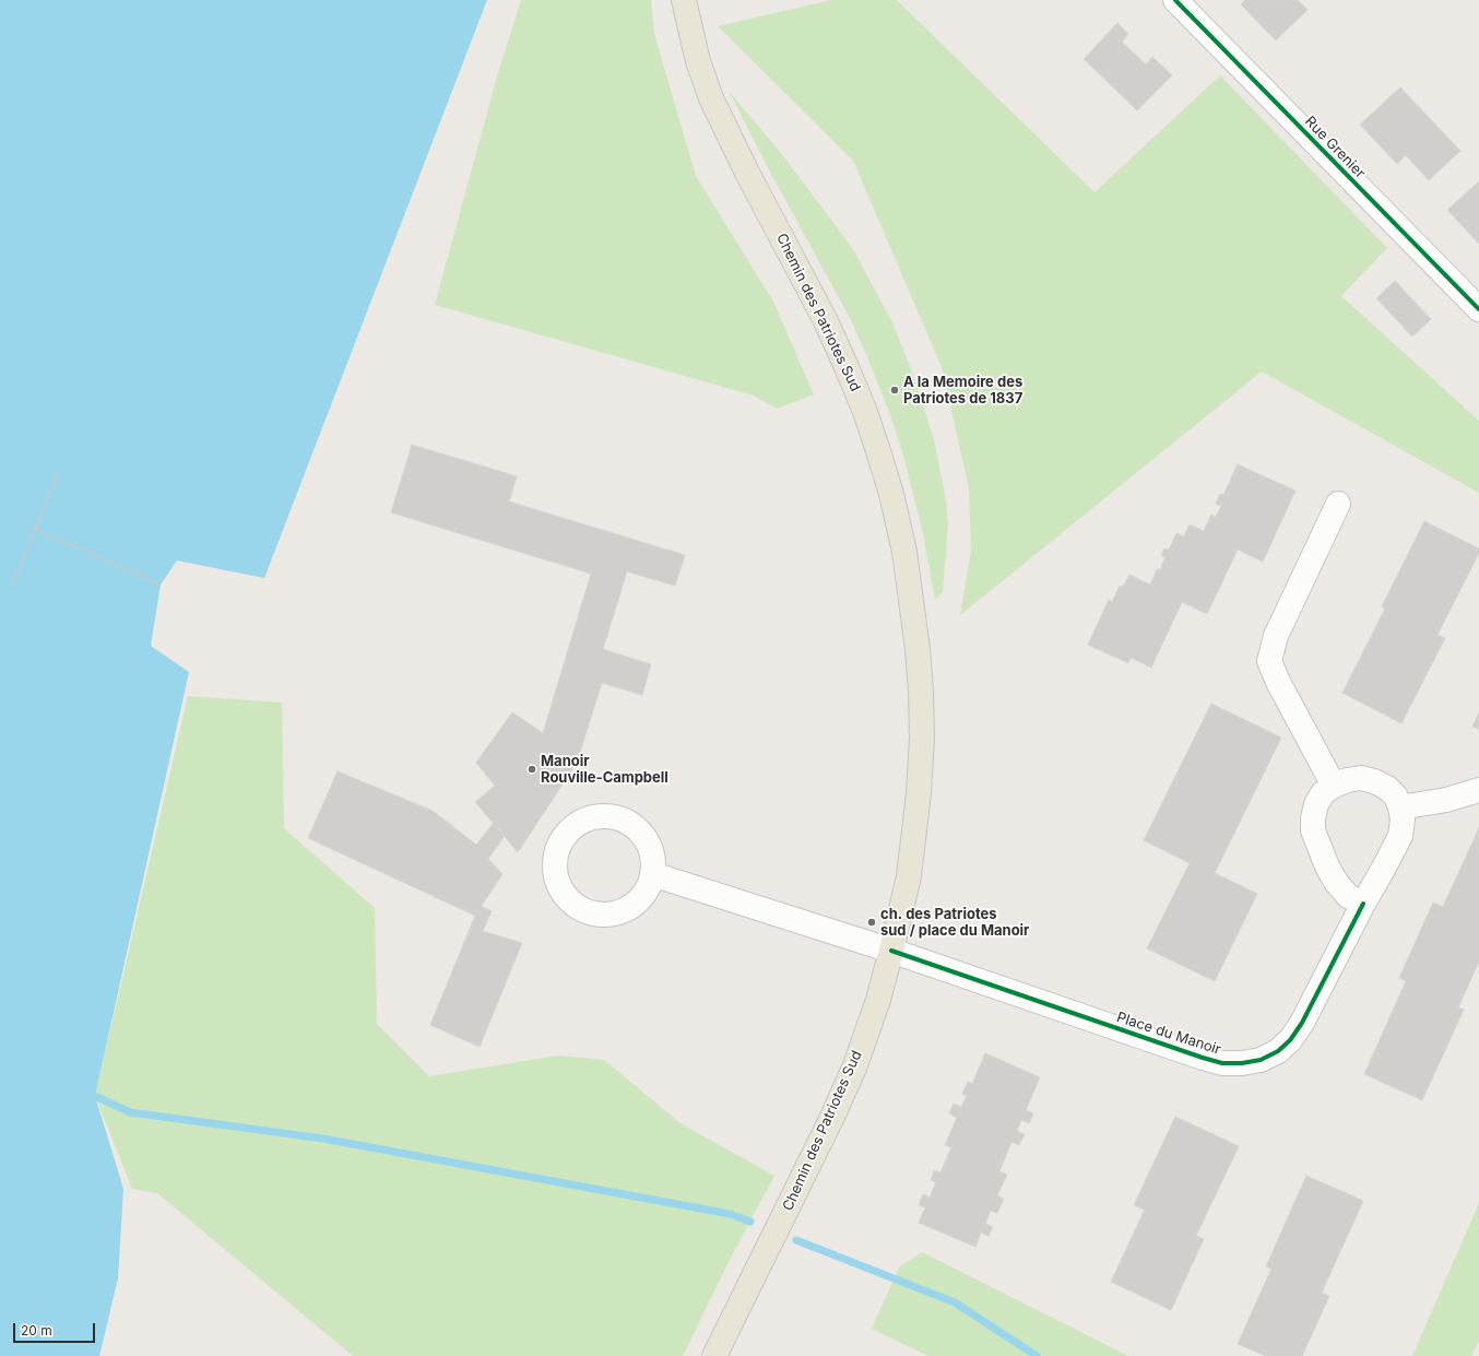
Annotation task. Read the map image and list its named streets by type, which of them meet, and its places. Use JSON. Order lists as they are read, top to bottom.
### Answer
{
  "streets": {
    "main road": ["Chemin des Patriotes Sud"],
    "street": ["Rue Grenier", "Place du Manoir"]
  },
  "crossings": [
    ["Chemin des Patriotes Sud", "Place du Manoir"]
  ],
  "places": ["A la Memoire des Patriotes de 1837", "Manoir Rouville-Campbell", "ch. des Patriotes sud / place du Manoir"],
  "scale_bar": "20 m"
}
